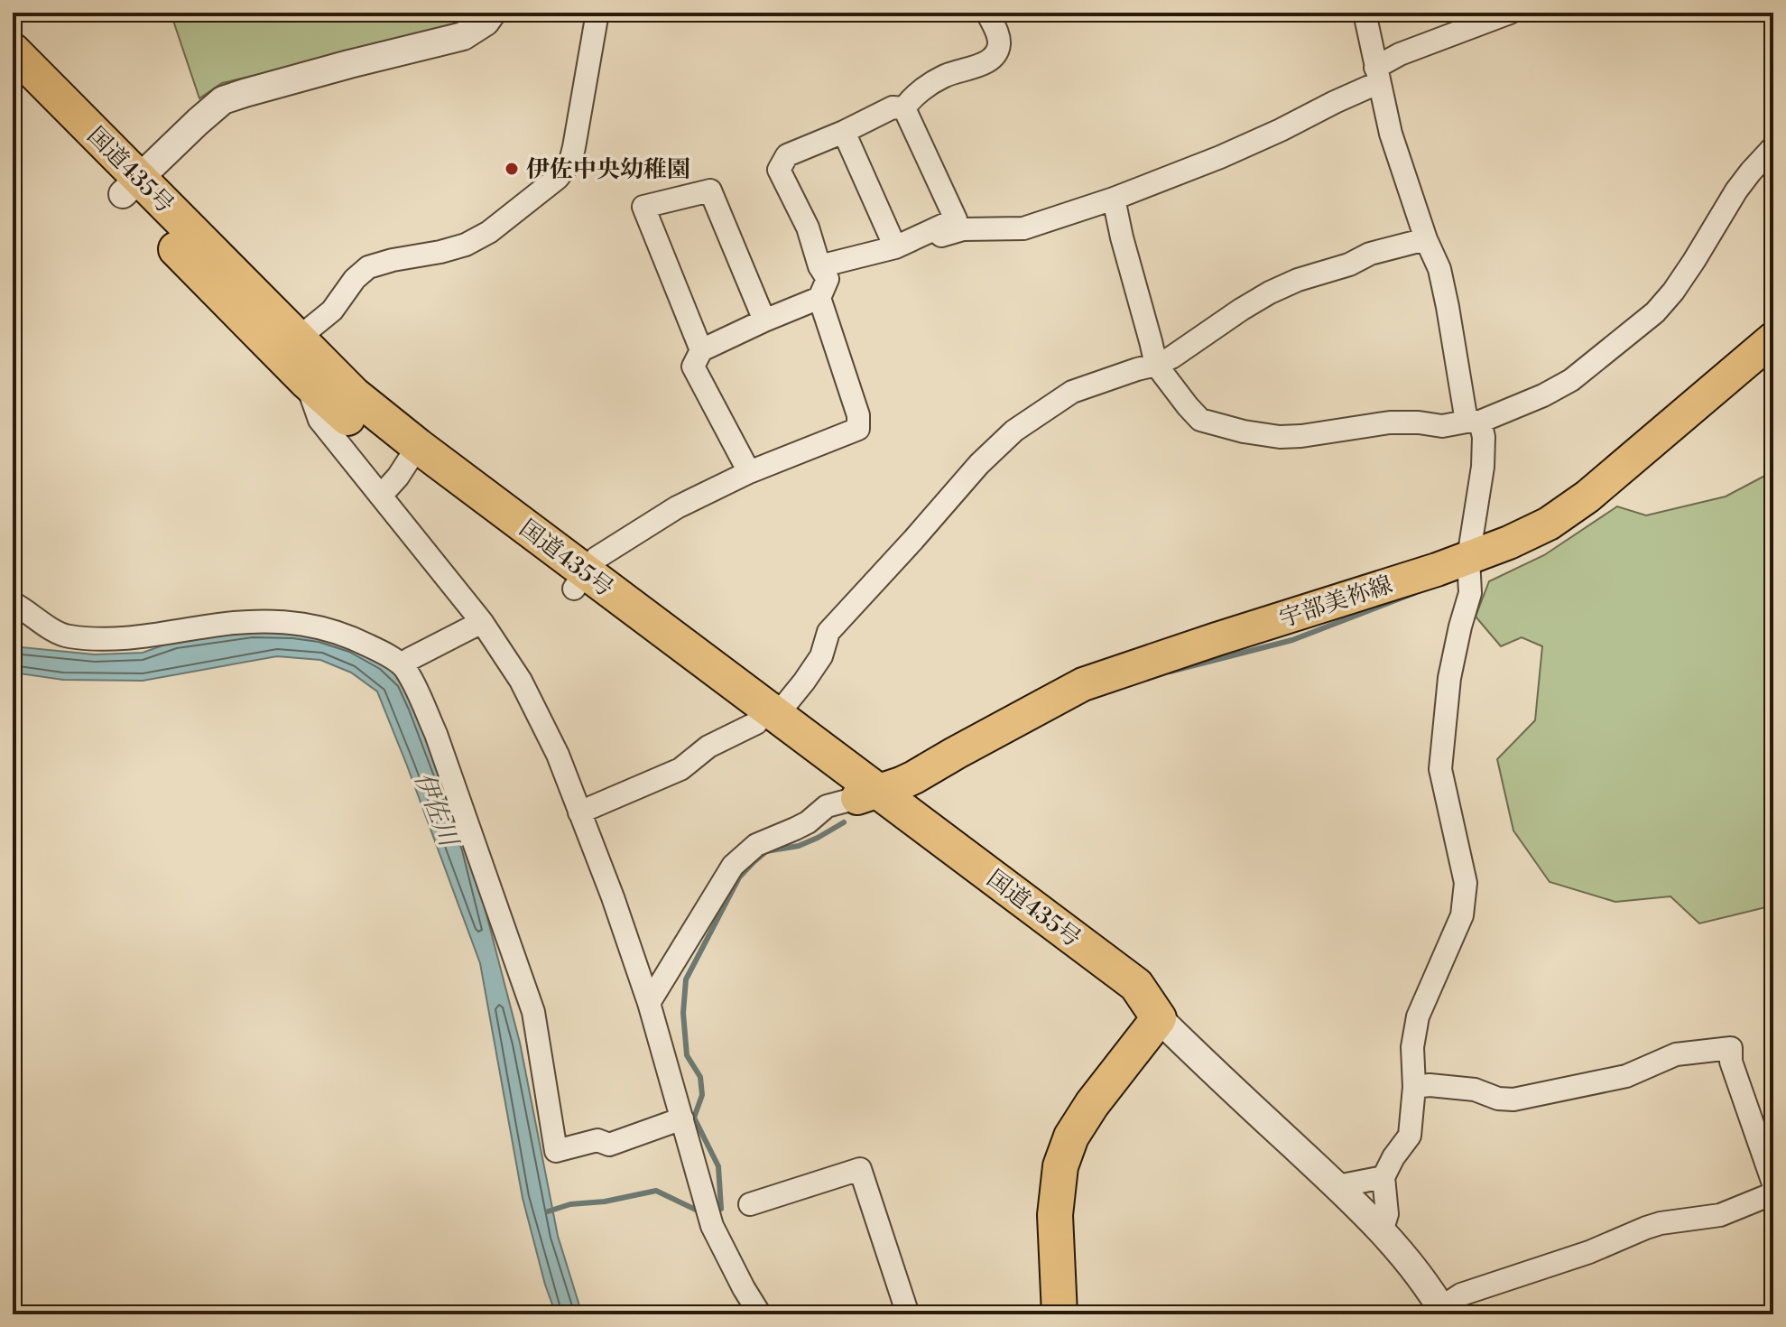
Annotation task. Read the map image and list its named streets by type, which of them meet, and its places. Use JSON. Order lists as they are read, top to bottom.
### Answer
{
  "streets": {
    "highway": ["国道435号"],
    "main road": ["宇部美祢線"]
  },
  "crossings": [
    ["国道435号", "宇部美祢線"]
  ],
  "water": ["伊佐川"],
  "places": ["伊佐中央幼稚園"]
}
